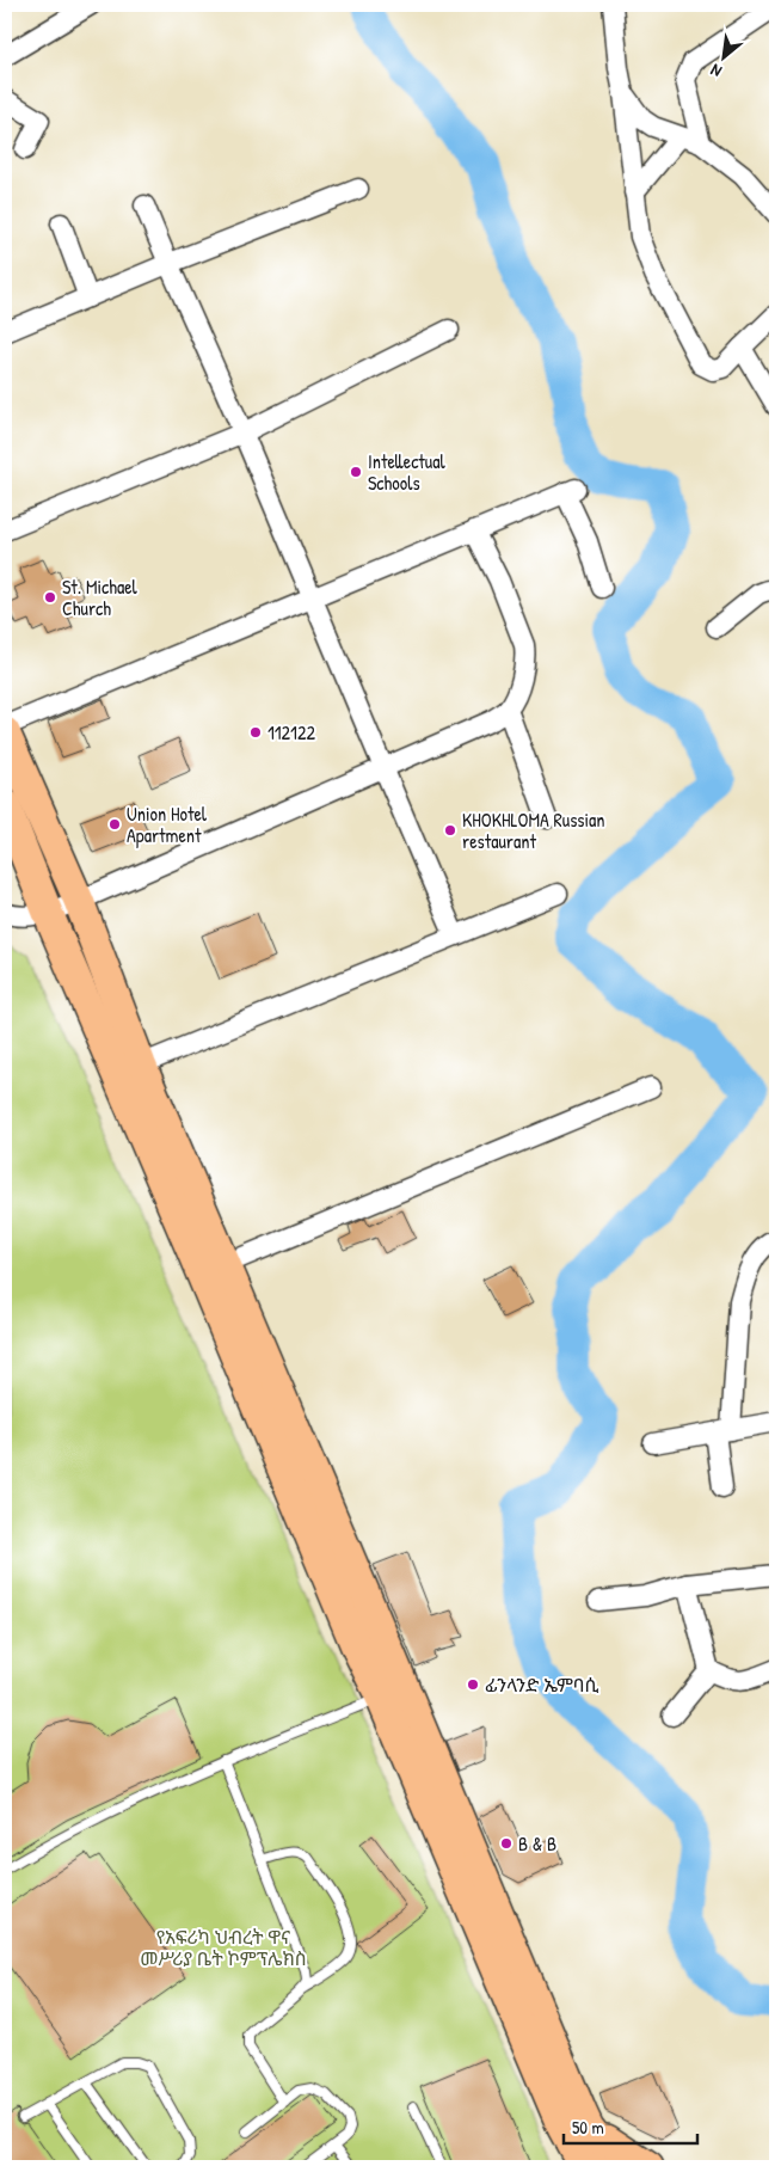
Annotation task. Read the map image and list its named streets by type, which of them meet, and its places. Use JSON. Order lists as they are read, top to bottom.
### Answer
{
  "parks": ["የአፍሪካ ህብረት ዋና መሥሪያ ቤት ኮምፕሌክስ"],
  "places": [
    "Intellectual Schools",
    "St. Michael Church",
    "112122",
    "Union Hotel Apartment",
    "KHOKHLOMA Russian restaurant",
    "ፊንላንድ ኤምባሲ",
    "B & B"
  ],
  "scale_bar": "50 m",
  "north": "bottom left"
}
